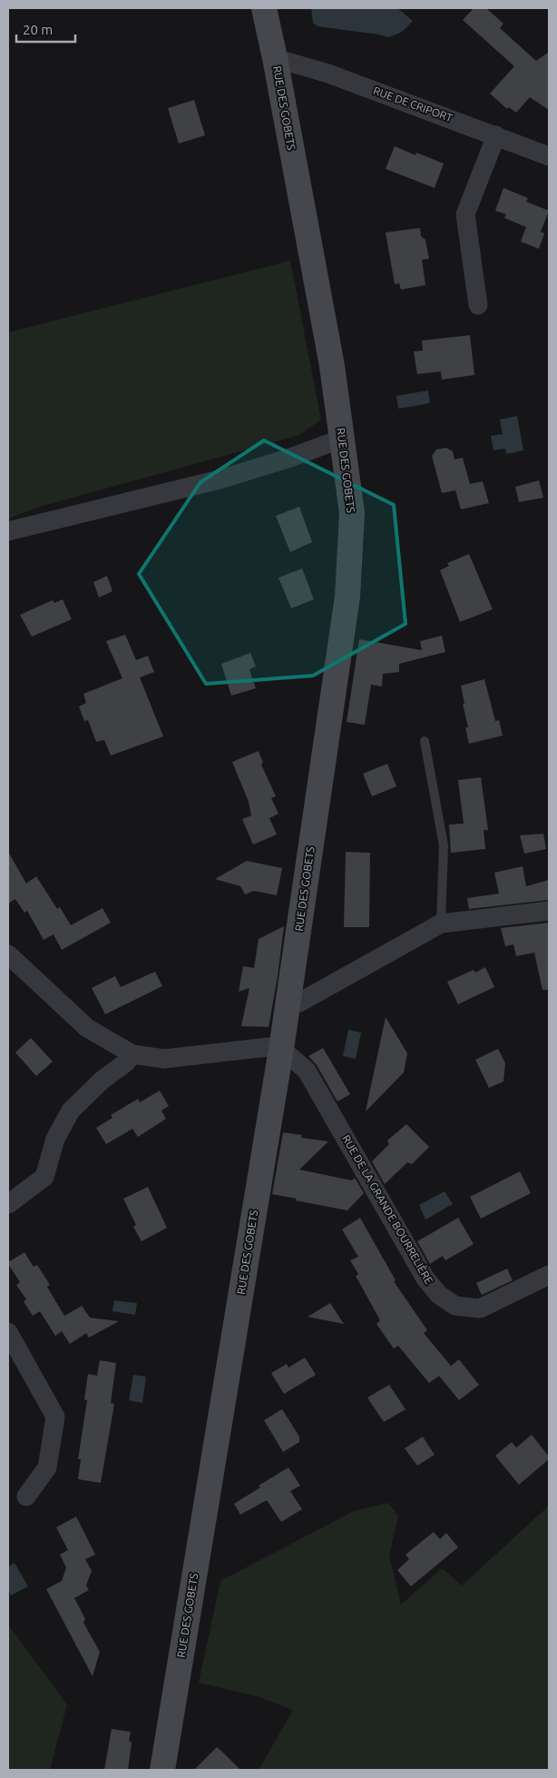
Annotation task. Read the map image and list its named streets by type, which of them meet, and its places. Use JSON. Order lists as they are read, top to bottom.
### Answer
{
  "streets": {
    "main road": ["RUE DES GOBETS"],
    "street": ["RUE DE CRIPORT", "RUE DE LA GRANDE BOURRELIÈRE"]
  },
  "crossings": [
    ["RUE DE CRIPORT", "RUE DES GOBETS"],
    ["RUE DES GOBETS", "RUE DE LA GRANDE BOURRELIÈRE"]
  ],
  "scale_bar": "20 m"
}
